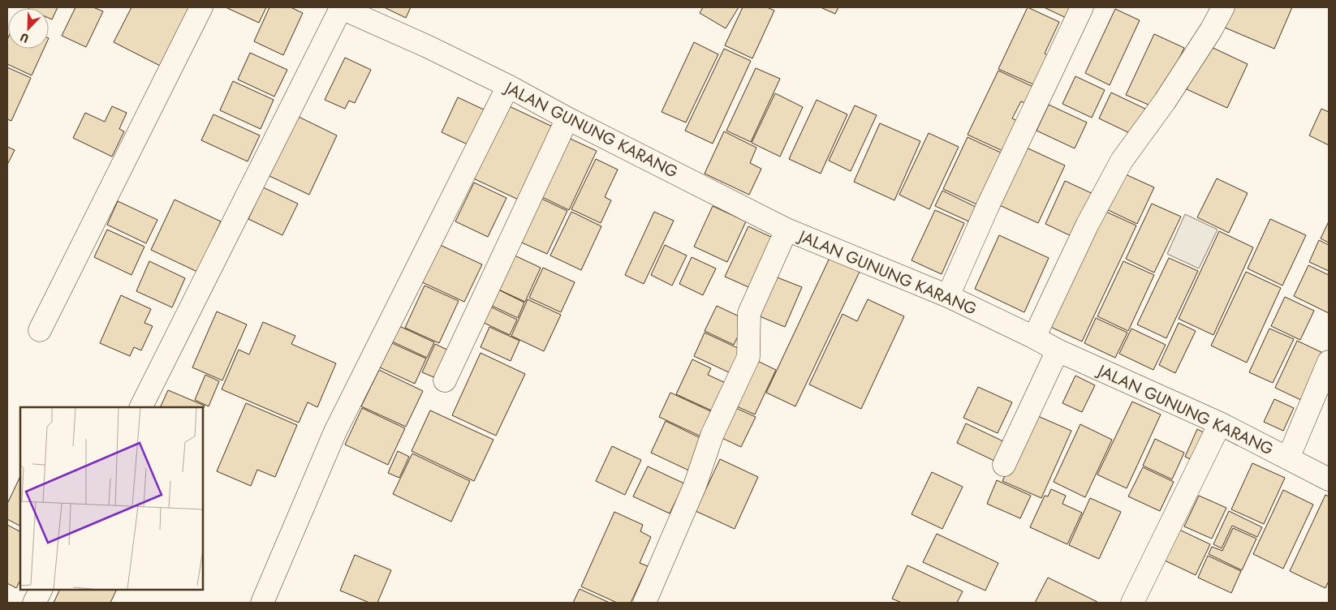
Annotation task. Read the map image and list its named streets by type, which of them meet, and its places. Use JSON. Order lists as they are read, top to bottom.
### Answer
{
  "streets": {
    "street": ["JALAN GUNUNG KARANG"]
  },
  "north": "bottom left"
}
